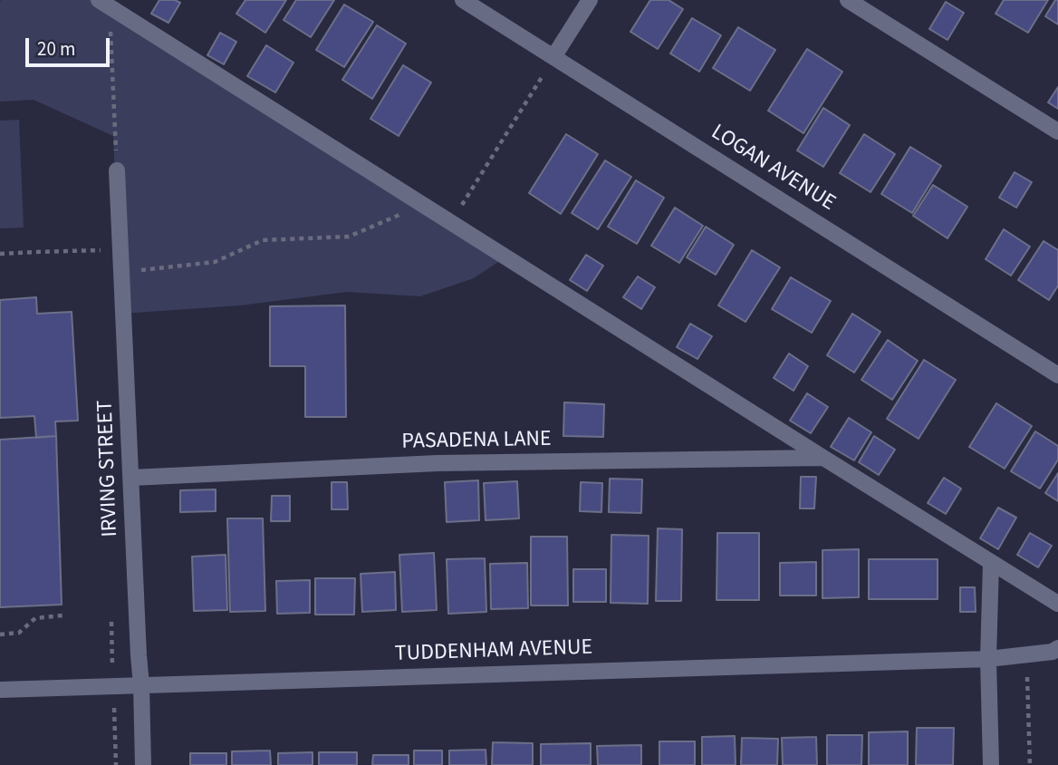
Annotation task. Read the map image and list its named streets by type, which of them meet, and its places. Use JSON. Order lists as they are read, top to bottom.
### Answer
{
  "streets": {
    "street": [
      "LOGAN AVENUE",
      "PASADENA LANE",
      "IRVING STREET",
      "TUDDENHAM AVENUE"
    ]
  },
  "crossings": [
    ["PASADENA LANE", "IRVING STREET"],
    ["IRVING STREET", "TUDDENHAM AVENUE"]
  ],
  "scale_bar": "20 m"
}
